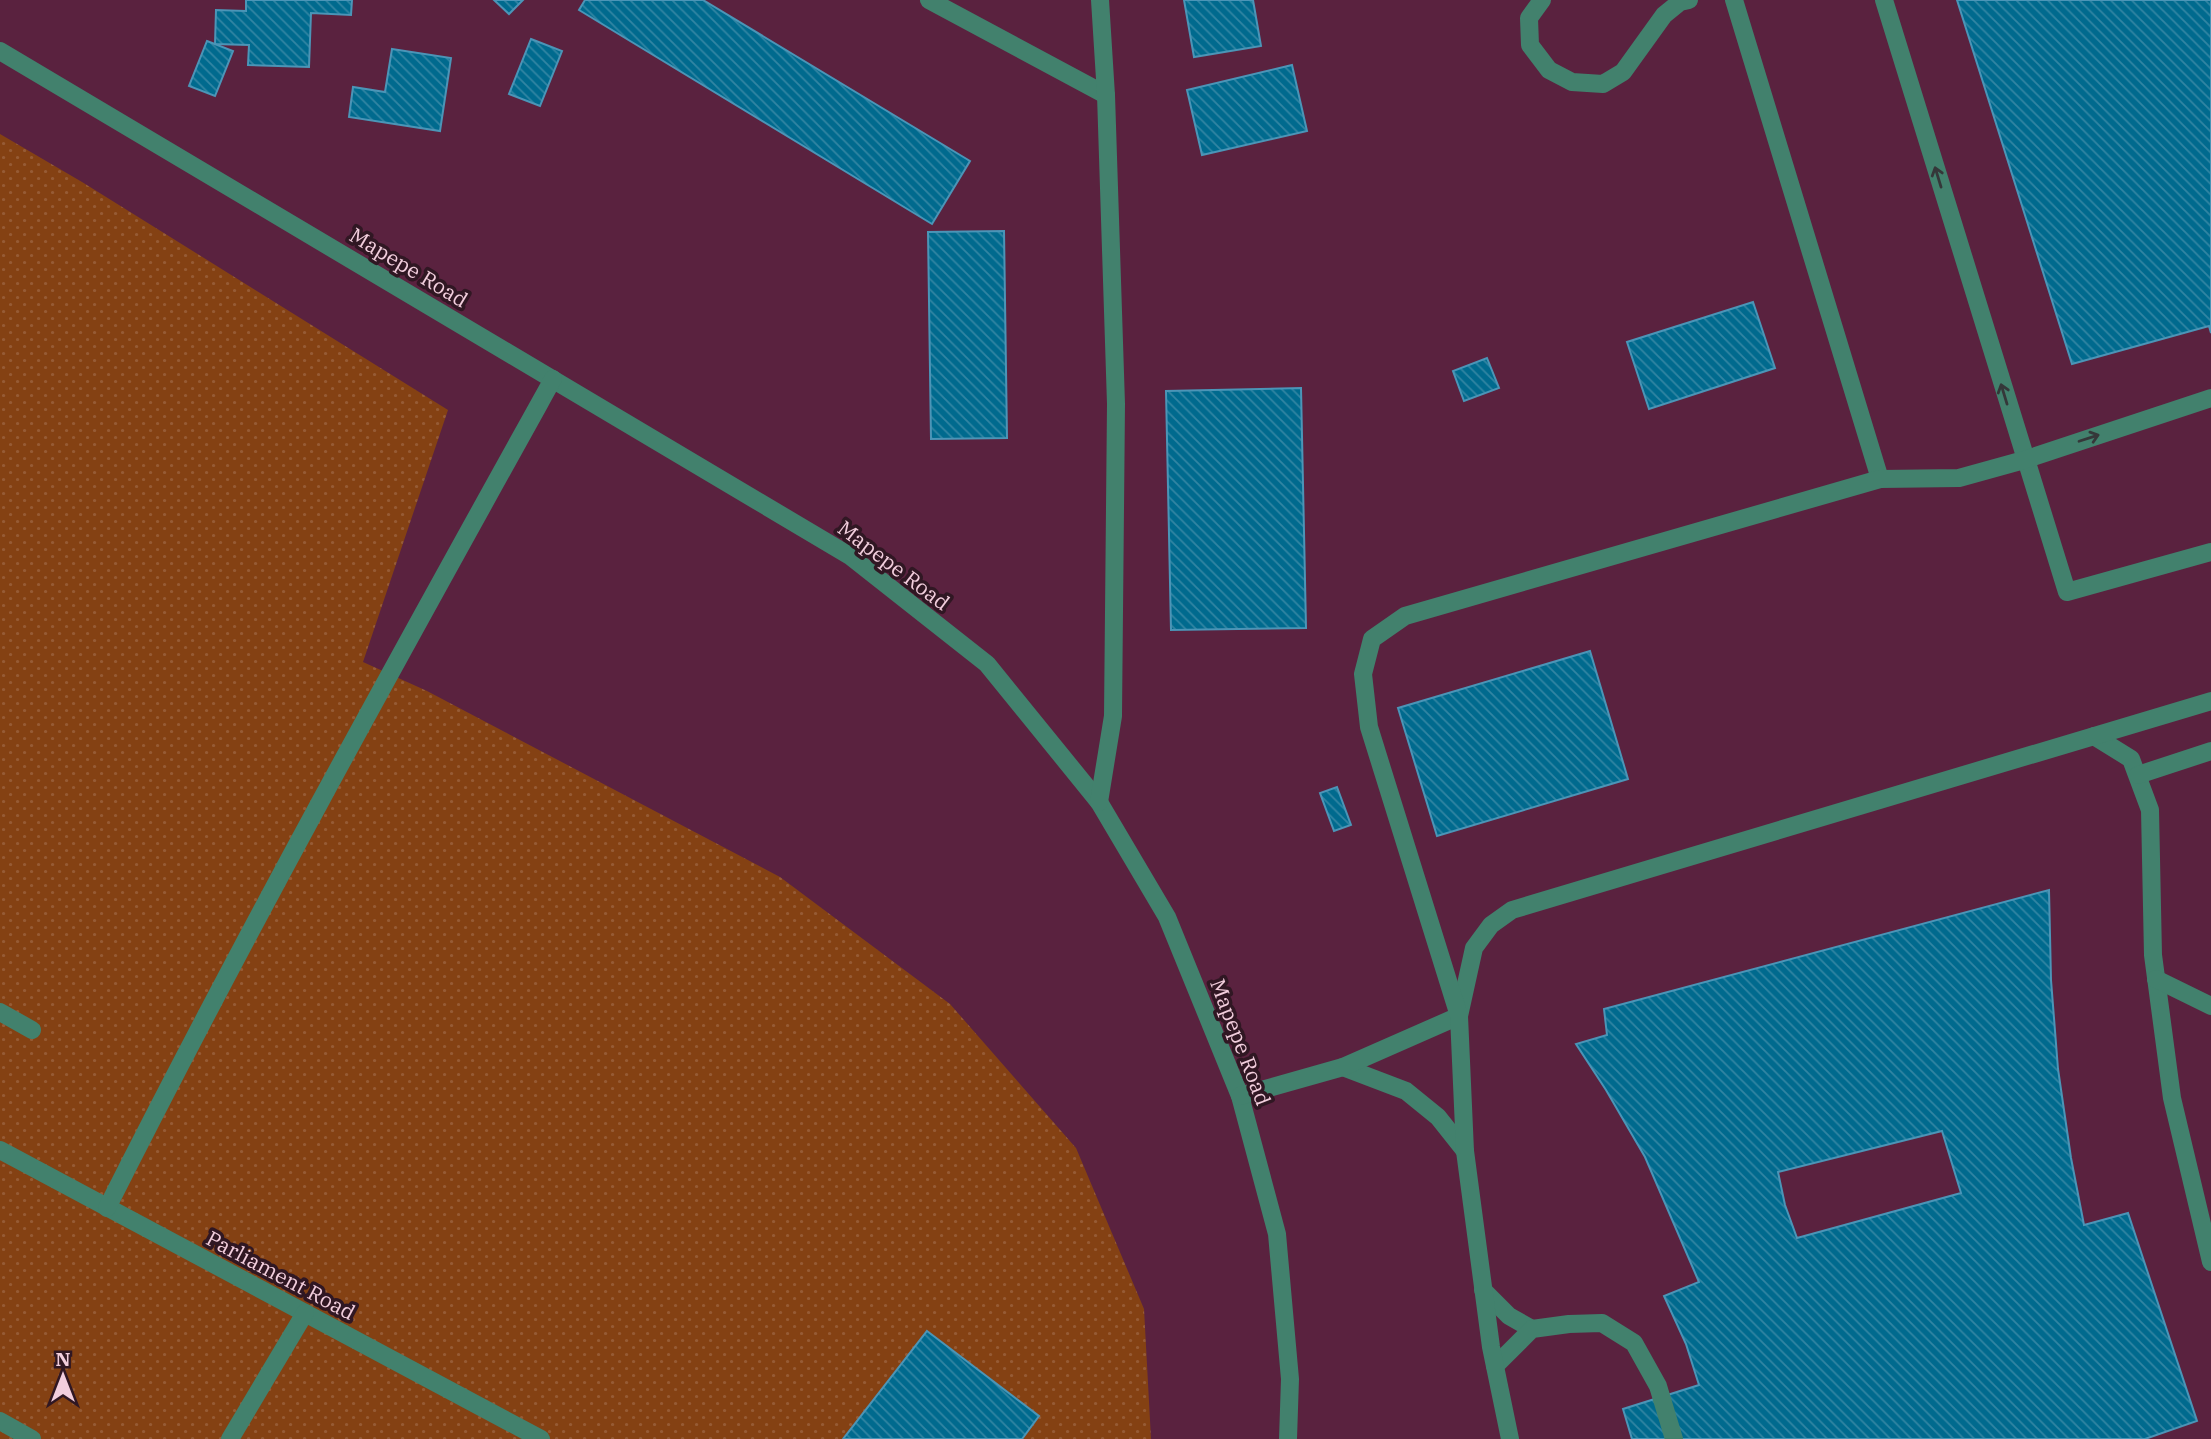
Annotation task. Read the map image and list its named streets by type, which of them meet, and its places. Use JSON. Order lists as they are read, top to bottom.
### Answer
{
  "streets": {
    "street": ["Mapepe Road", "Parliament Road"]
  },
  "north": "top"
}
